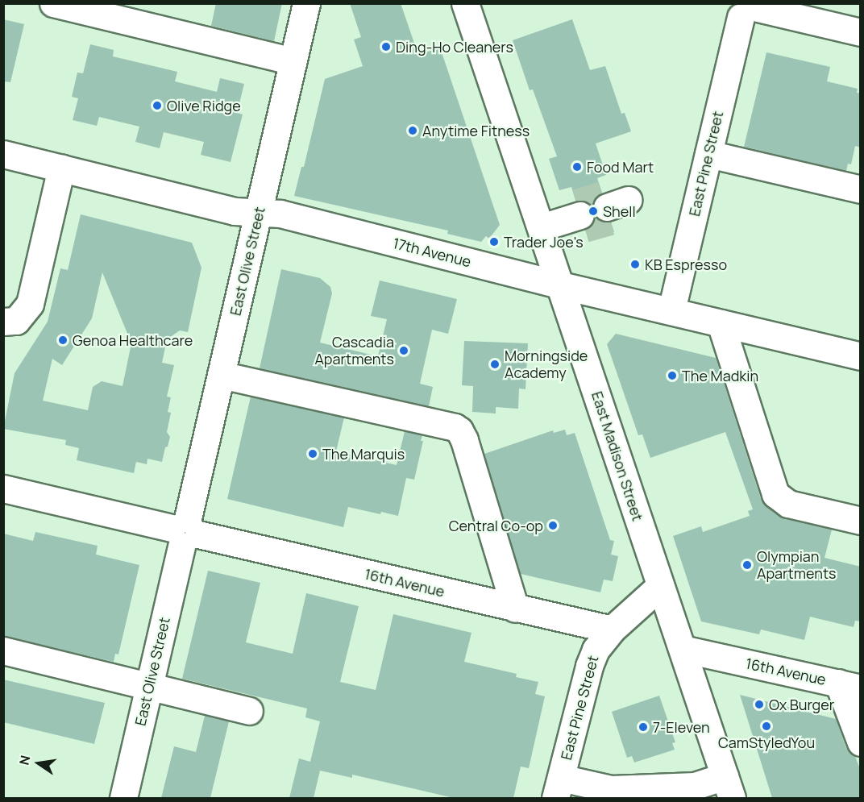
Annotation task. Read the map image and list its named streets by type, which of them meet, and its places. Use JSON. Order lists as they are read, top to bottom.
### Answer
{
  "streets": {
    "street": [
      "East Pine Street",
      "17th Avenue",
      "East Olive Street",
      "East Madison Street",
      "16th Avenue"
    ]
  },
  "crossings": [
    ["East Pine Street", "17th Avenue"],
    ["East Pine Street", "East Madison Street"],
    ["East Pine Street", "16th Avenue"],
    ["17th Avenue", "East Olive Street"],
    ["17th Avenue", "East Madison Street"],
    ["East Olive Street", "16th Avenue"],
    ["East Madison Street", "16th Avenue"]
  ],
  "places": [
    "Ding-Ho Cleaners",
    "Olive Ridge",
    "Anytime Fitness",
    "Food Mart",
    "Shell",
    "Trader Joe's",
    "KB Espresso",
    "Genoa Healthcare",
    "Cascadia Apartments",
    "Morningside Academy",
    "The Madkin",
    "The Marquis",
    "Central Co-op",
    "Olympian Apartments",
    "Ox Burger",
    "CamStyledYou",
    "7-Eleven"
  ],
  "north": "left"
}
